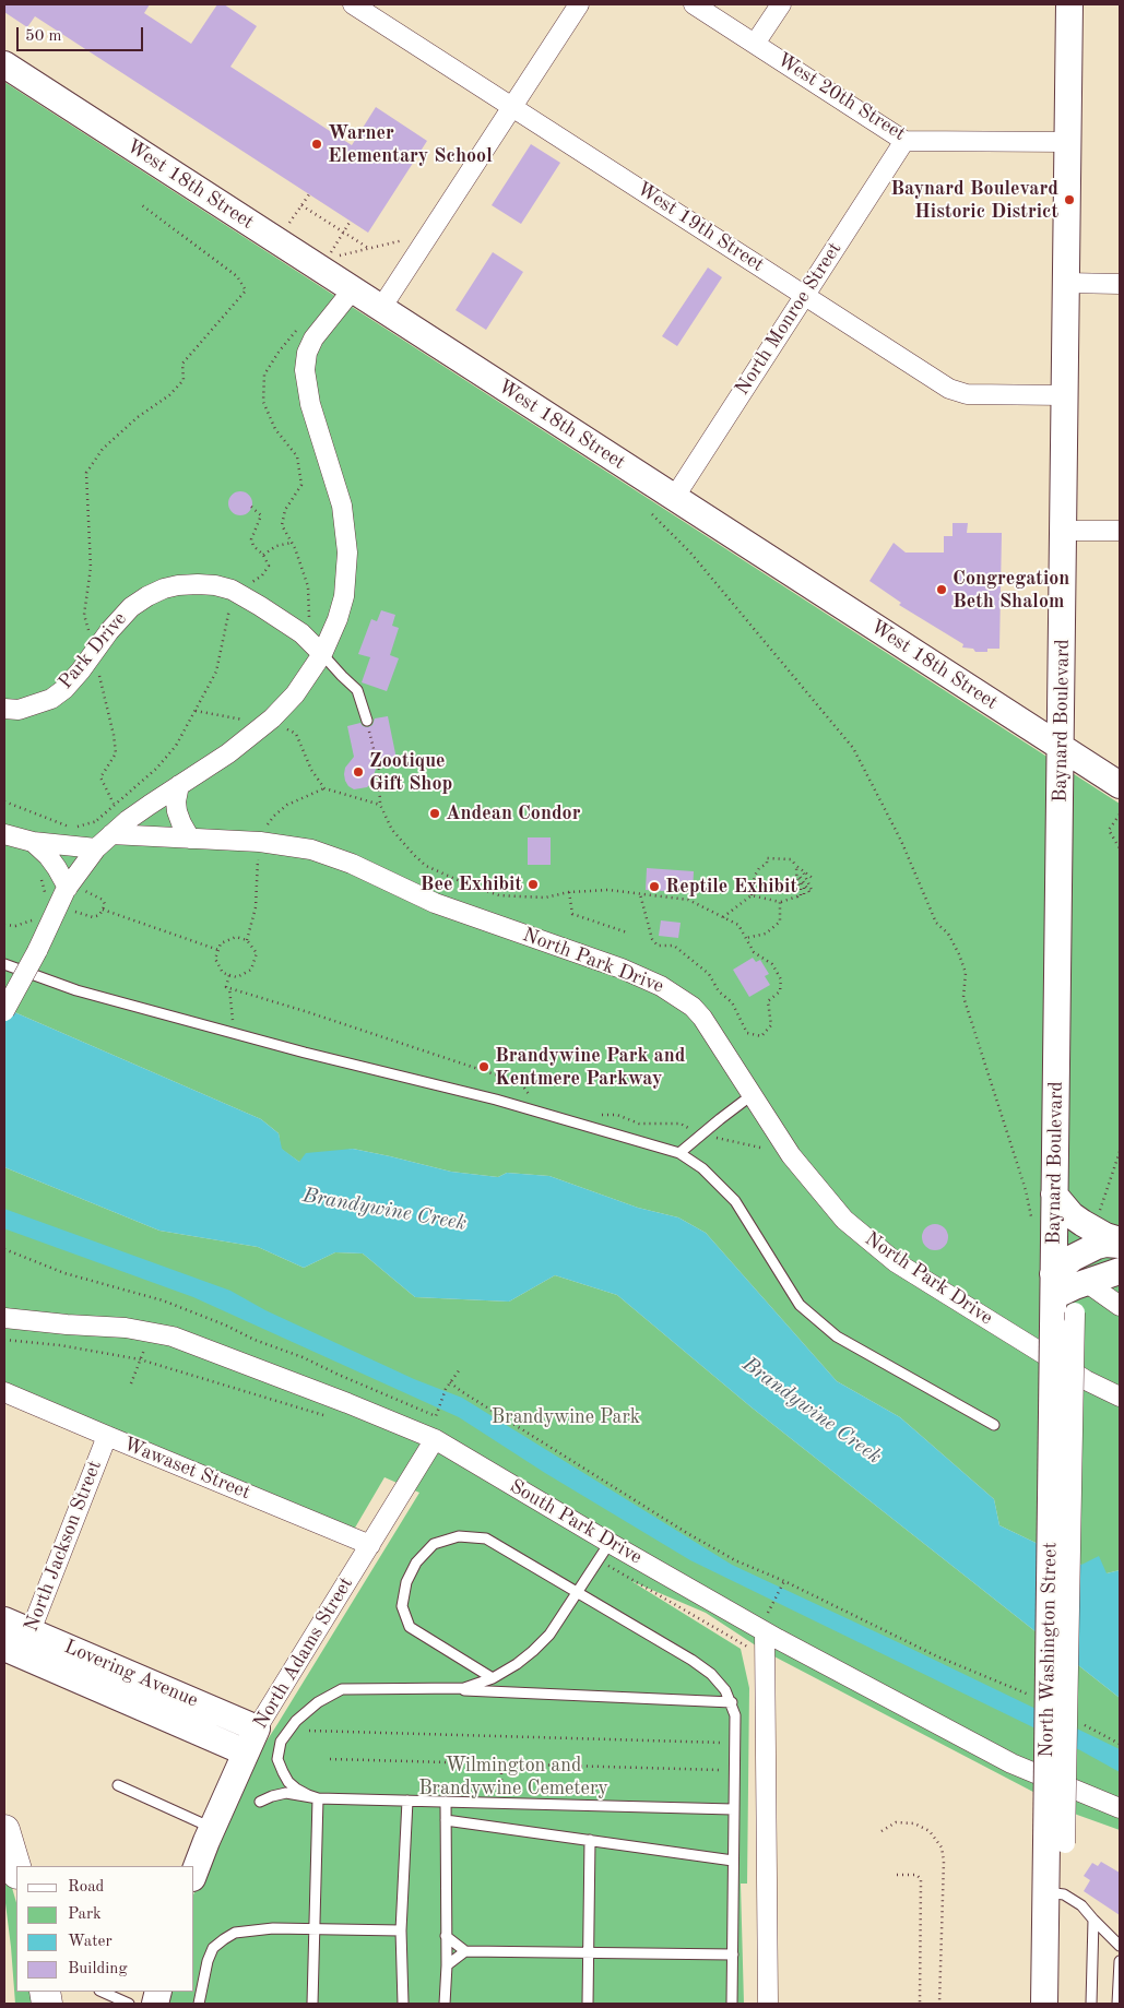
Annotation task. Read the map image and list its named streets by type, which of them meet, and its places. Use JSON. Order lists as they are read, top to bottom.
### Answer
{
  "streets": {
    "street": [
      "West 20th Street",
      "West 18th Street",
      "West 19th Street",
      "North Monroe Street",
      "Park Drive",
      "Baynard Boulevard",
      "North Park Drive",
      "Wawaset Street",
      "South Park Drive",
      "North Jackson Street",
      "North Washington Street",
      "North Adams Street",
      "Lovering Avenue"
    ]
  },
  "crossings": [
    ["West 20th Street", "North Monroe Street"],
    ["West 20th Street", "Baynard Boulevard"],
    ["West 18th Street", "North Monroe Street"],
    ["West 18th Street", "Baynard Boulevard"],
    ["West 19th Street", "North Monroe Street"],
    ["West 19th Street", "Baynard Boulevard"],
    ["Baynard Boulevard", "North Washington Street"],
    ["Wawaset Street", "North Jackson Street"],
    ["Wawaset Street", "North Adams Street"],
    ["South Park Drive", "North Adams Street"],
    ["North Jackson Street", "Lovering Avenue"],
    ["North Adams Street", "Lovering Avenue"]
  ],
  "water": ["Brandywine Creek"],
  "parks": ["Brandywine Park", "Wilmington and Brandywine Cemetery"],
  "places": [
    "Warner Elementary School",
    "Baynard Boulevard Historic District",
    "Congregation Beth Shalom",
    "Zootique Gift Shop",
    "Andean Condor",
    "Bee Exhibit",
    "Reptile Exhibit",
    "Brandywine Park and Kentmere Parkway"
  ],
  "legend": [
    "Road",
    "Park",
    "Water",
    "Building"
  ],
  "scale_bar": "50 m"
}
